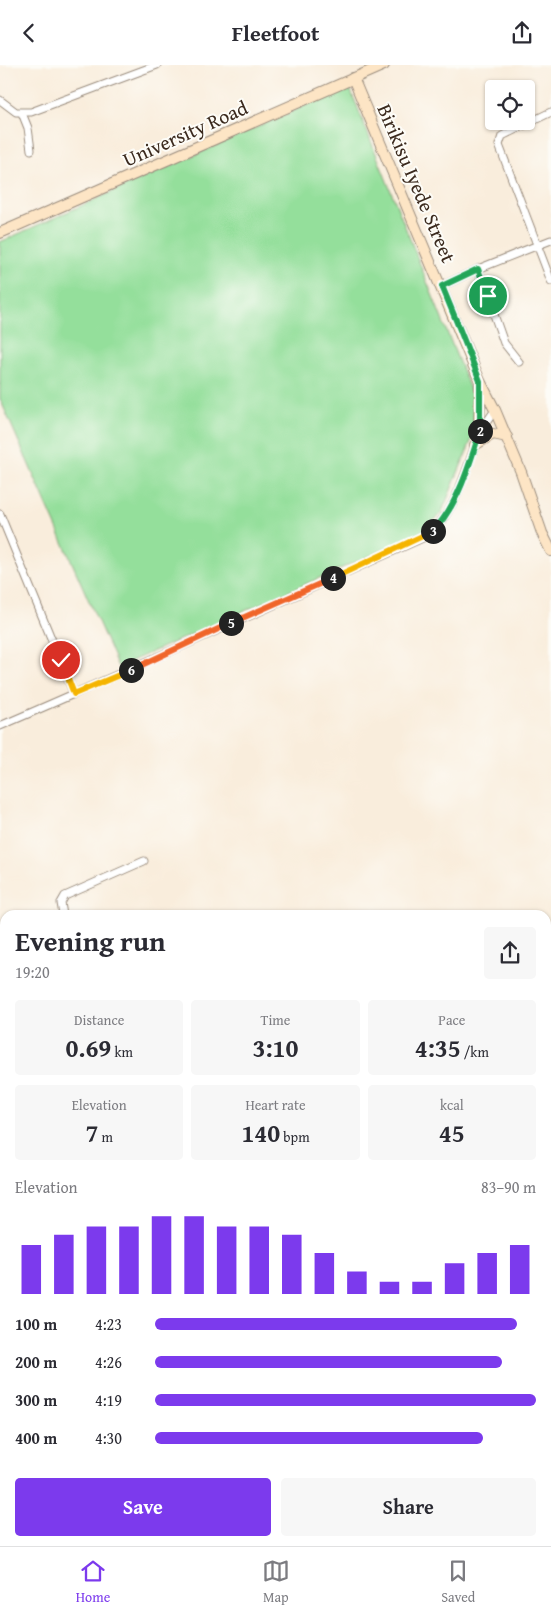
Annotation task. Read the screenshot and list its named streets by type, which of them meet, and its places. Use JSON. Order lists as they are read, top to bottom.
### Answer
{
  "streets": {
    "street": ["University Road", "Birikisu Iyede Street"]
  },
  "crossings": [
    ["University Road", "Birikisu Iyede Street"]
  ],
  "page": {
    "header": "Fleetfoot",
    "pins": [
      "2",
      "3",
      "4",
      "5",
      "6"
    ],
    "heading": ["Evening run", "19:20"],
    "stats": [
      ["Distance", "0.69 km"],
      ["Time", "3:10"],
      ["Pace", "4:35 /km"],
      ["Elevation", "7 m"],
      ["Heart rate", "140 bpm"],
      ["kcal", "45"]
    ],
    "chart": ["Elevation", "83–90 m"],
    "list": [
      {
        "name": "100 m",
        "note": "4:23"
      },
      {
        "name": "200 m",
        "note": "4:26"
      },
      {
        "name": "300 m",
        "note": "4:19"
      },
      {
        "name": "400 m",
        "note": "4:30"
      }
    ],
    "buttons": ["Save", "Share"],
    "tabs": ["Home", "Map", "Saved"]
  }
}
